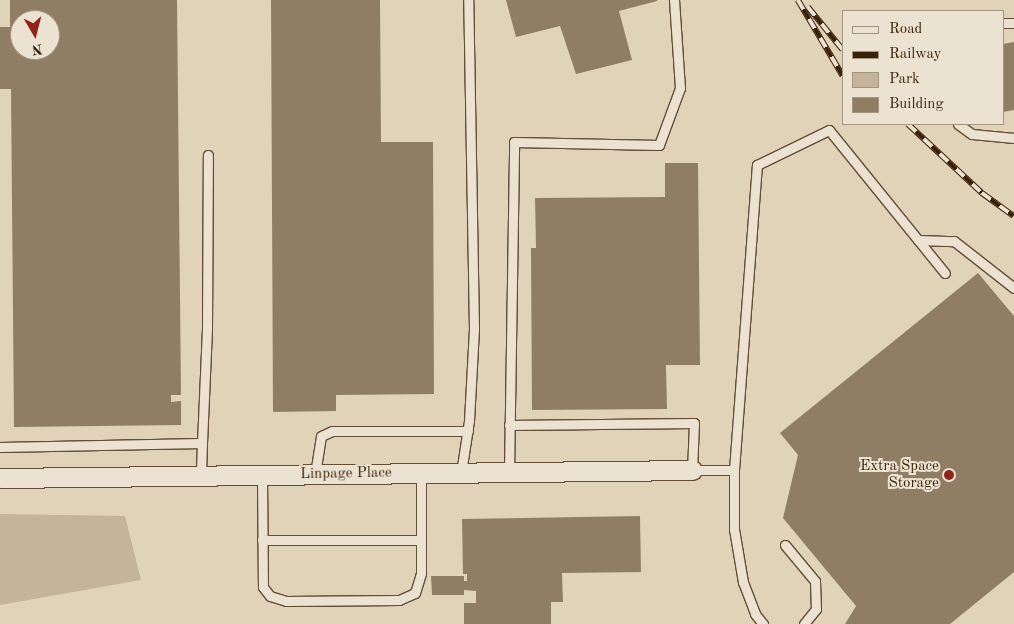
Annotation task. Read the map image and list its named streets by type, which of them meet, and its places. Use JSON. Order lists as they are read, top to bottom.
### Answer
{
  "streets": {
    "street": ["Linpage Place"]
  },
  "places": ["Extra Space Storage"],
  "legend": [
    "Road",
    "Railway",
    "Park",
    "Building"
  ],
  "north": "bottom"
}
